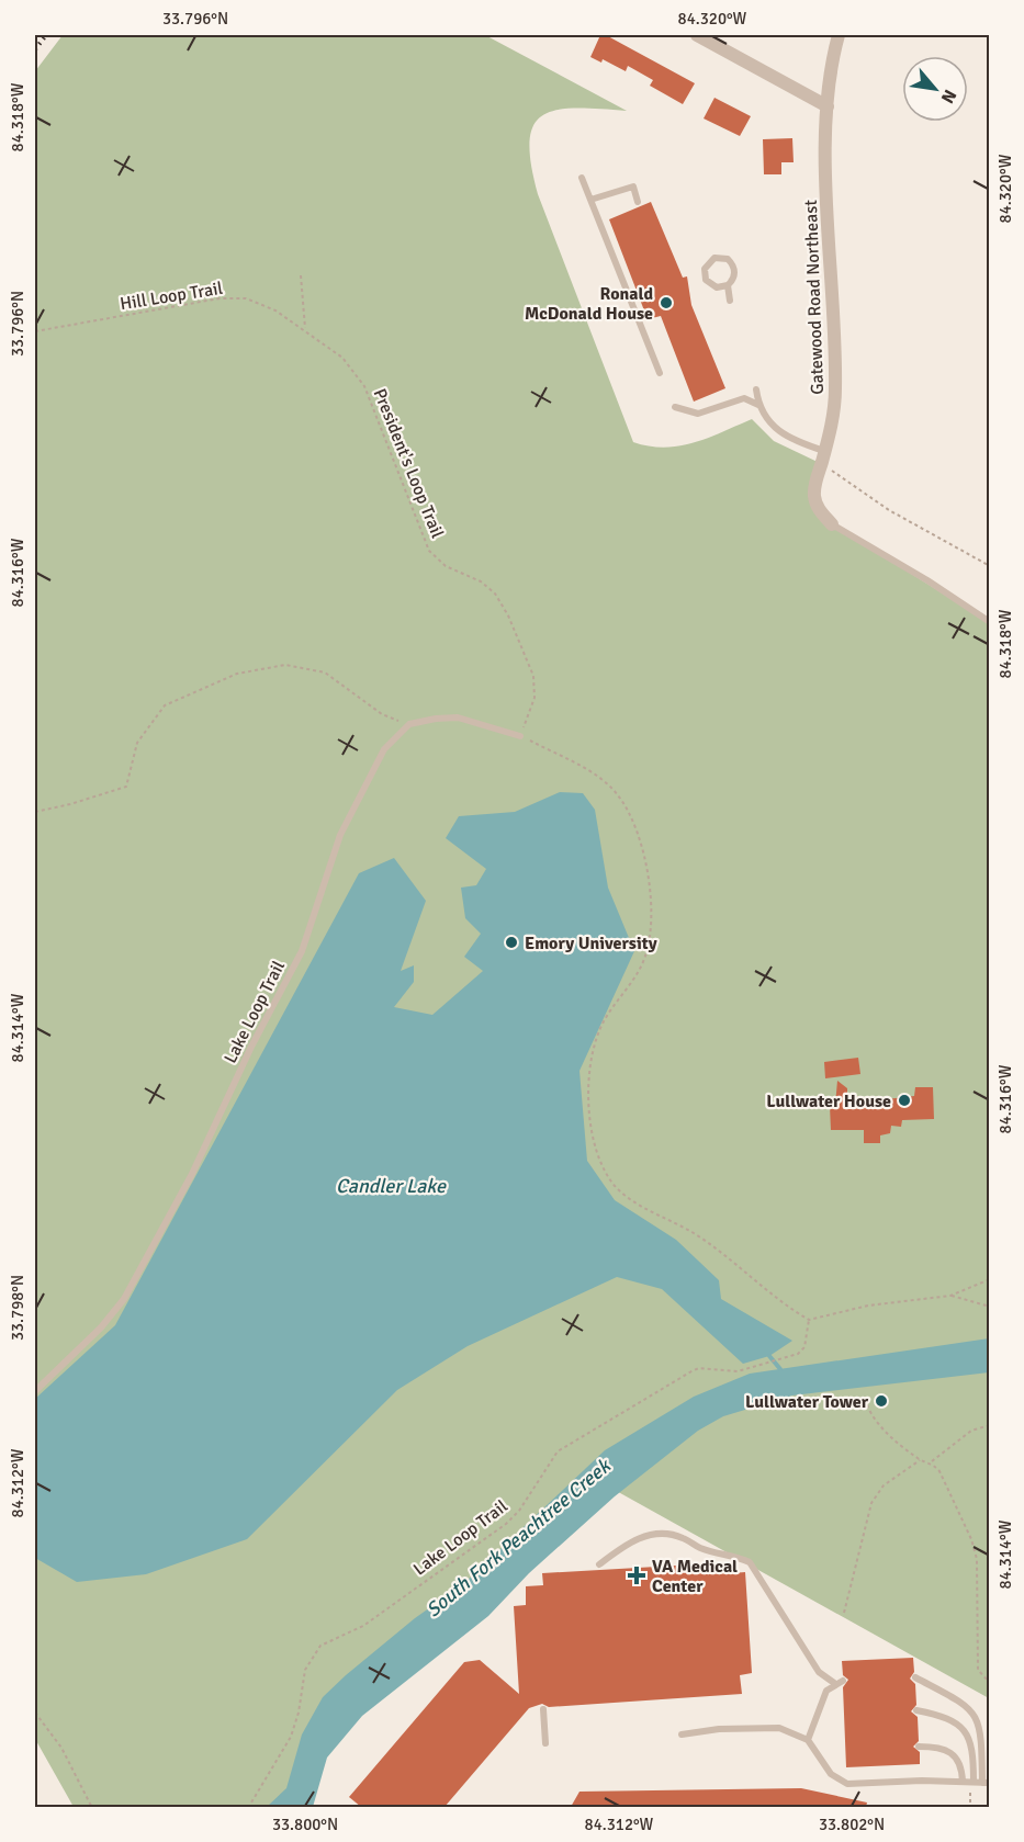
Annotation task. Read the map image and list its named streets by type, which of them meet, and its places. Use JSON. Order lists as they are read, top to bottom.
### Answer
{
  "streets": {
    "street": ["Gatewood Road Northeast"],
    "lane": ["Lake Loop Trail"],
    "path": ["Hill Loop Trail", "President's Loop Trail"]
  },
  "crossings": [
    ["Hill Loop Trail", "President's Loop Trail"]
  ],
  "water": ["Candler Lake", "South Fork Peachtree Creek"],
  "places": {
    "other": [
      "Ronald McDonald House",
      "Emory University",
      "Lullwater House",
      "Lullwater Tower"
    ],
    "health": ["VA Medical Center"]
  },
  "north": "bottom right",
  "coordinates": [
    "33.796°N",
    "84.320°W",
    "84.318°W",
    "84.316°W",
    "84.314°W",
    "33.798°N",
    "84.312°W",
    "33.800°N",
    "33.802°N"
  ]
}
